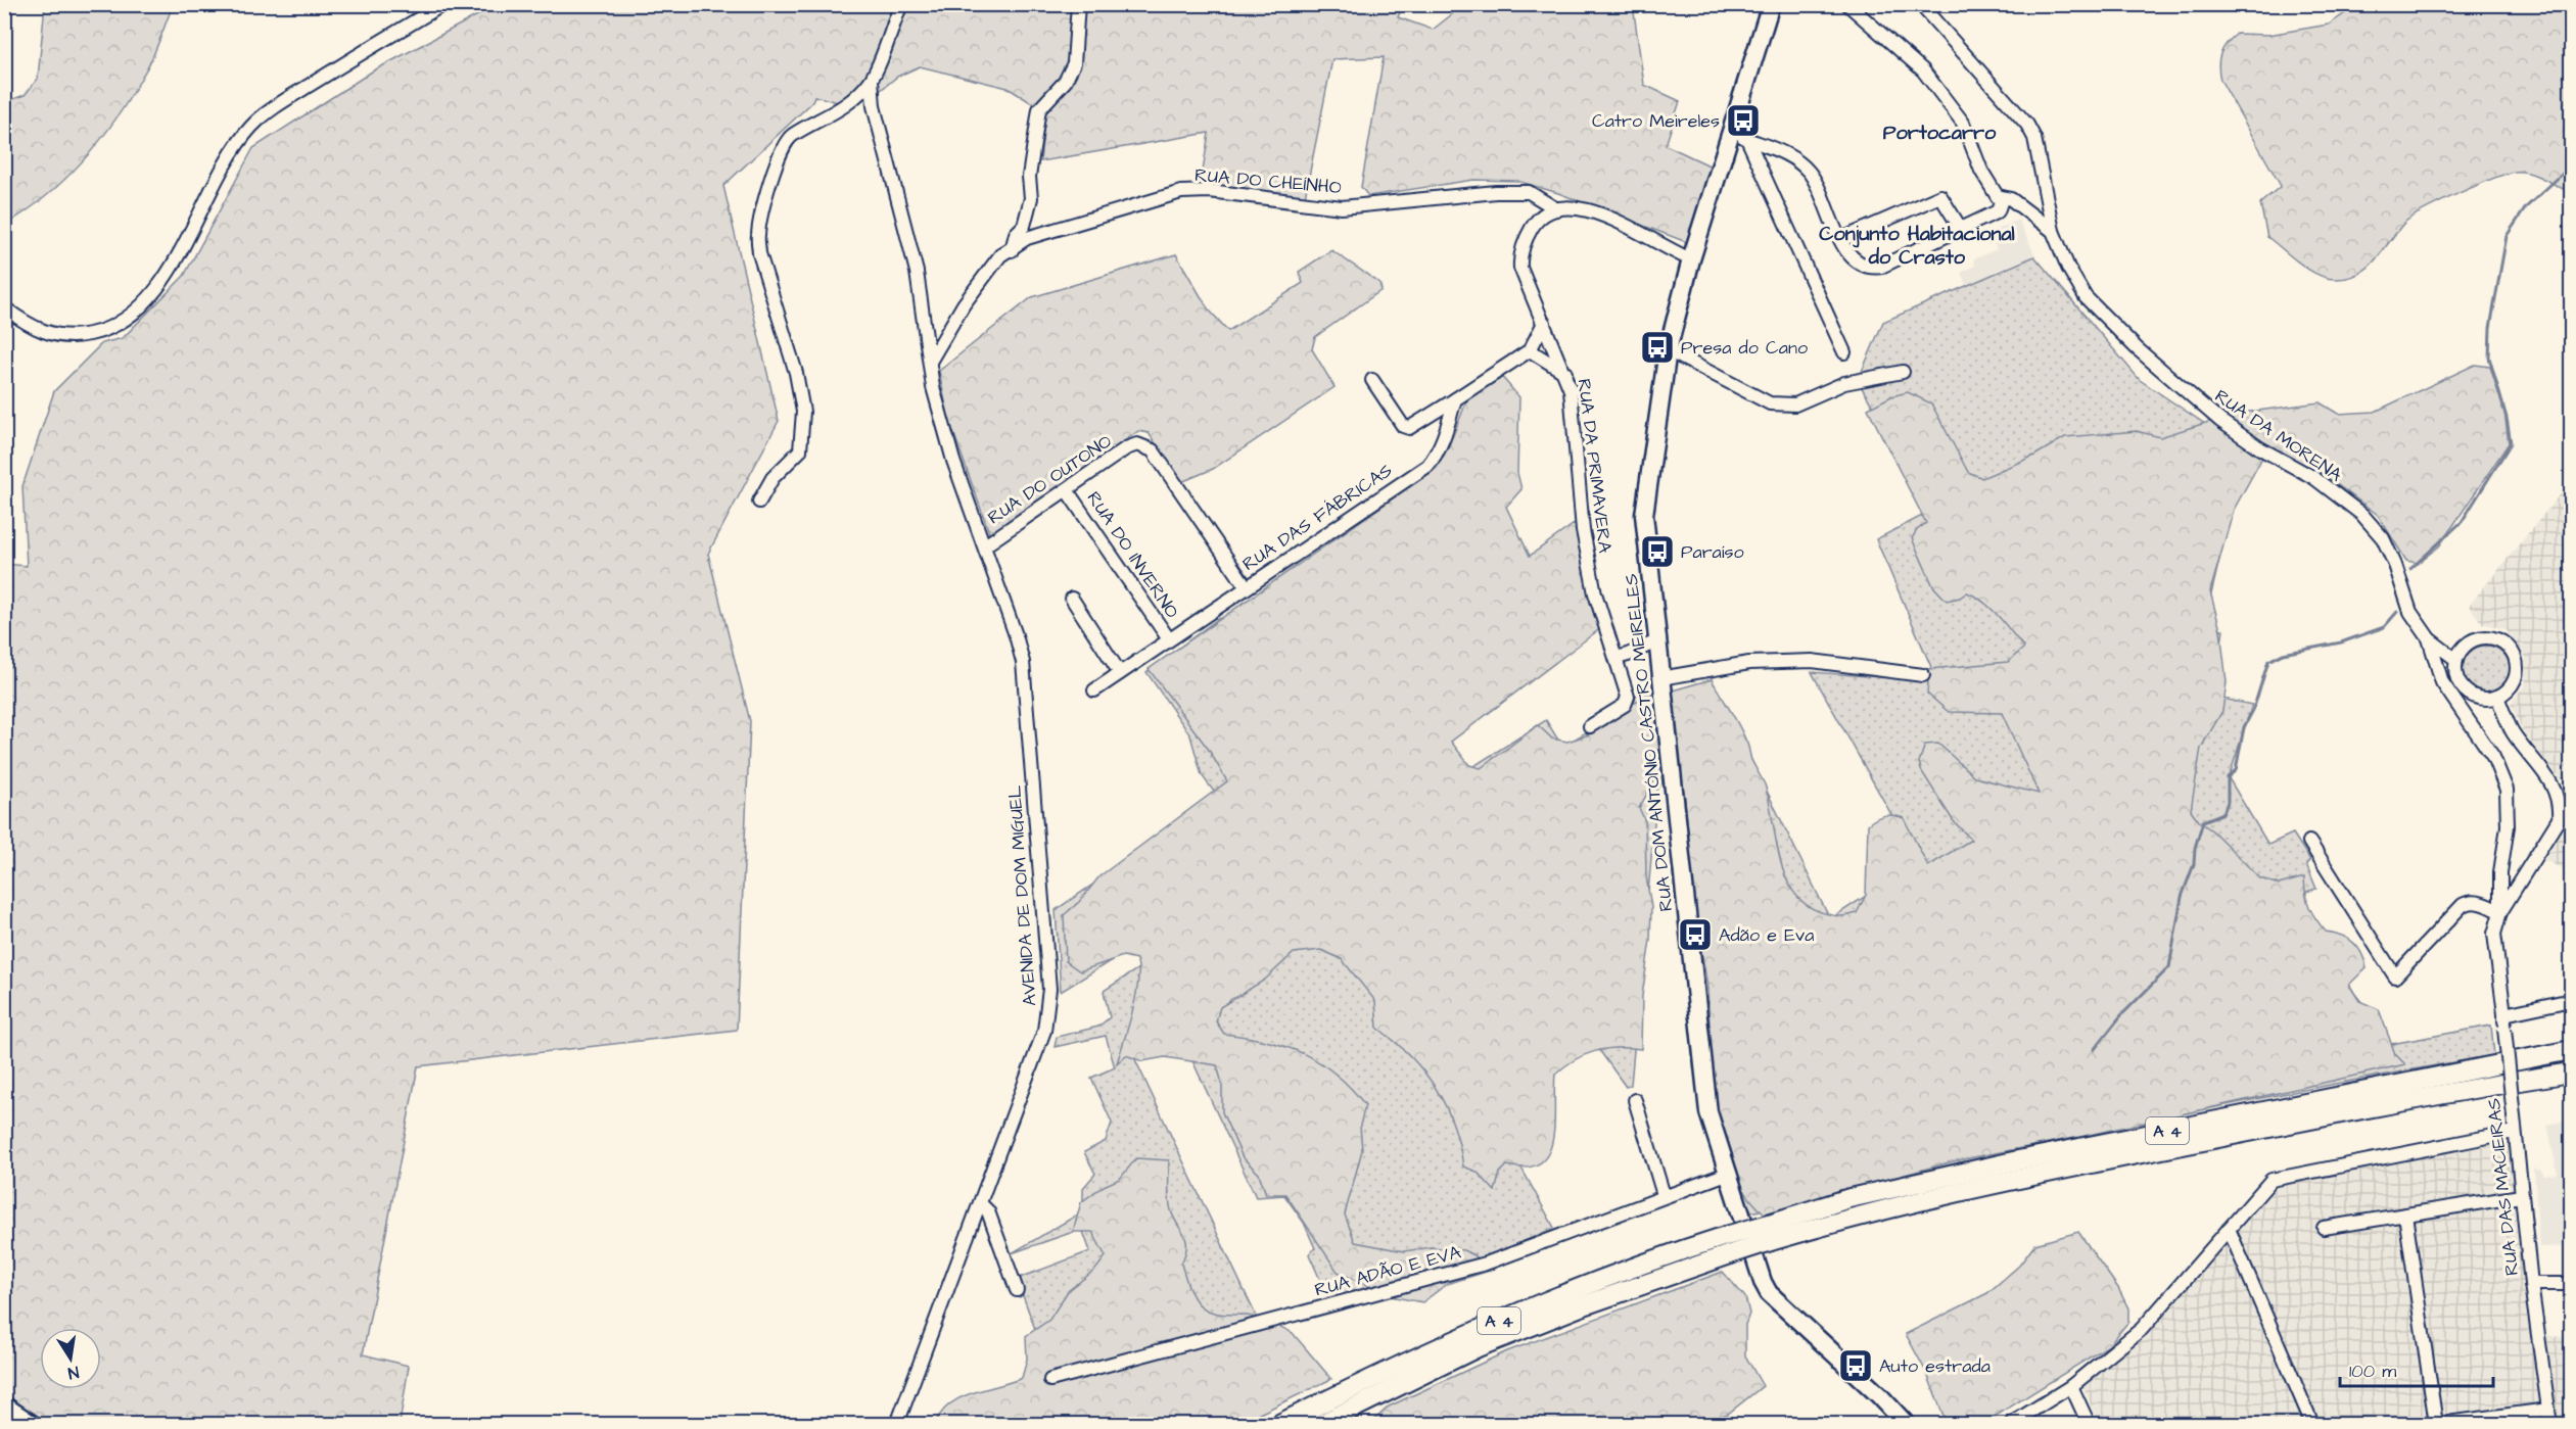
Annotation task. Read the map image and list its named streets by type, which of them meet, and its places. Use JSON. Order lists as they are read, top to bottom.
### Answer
{
  "streets": {
    "highway": ["A 4"],
    "main road": ["RUA DOM ANTÓNIO CASTRO MEIRELES"],
    "street": [
      "RUA DO CHEÍNHO",
      "RUA DA MORENA",
      "RUA DA PRIMAVERA",
      "RUA DO OUTONO",
      "RUA DAS FÁBRICAS",
      "RUA DO INVERNO",
      "AVENIDA DE DOM MIGUEL",
      "RUA DAS MACIEIRAS",
      "RUA ADÃO E EVA"
    ]
  },
  "crossings": [
    ["RUA DO CHEÍNHO", "RUA DA PRIMAVERA"],
    ["RUA DO CHEÍNHO", "AVENIDA DE DOM MIGUEL"],
    ["RUA DA MORENA", "RUA DAS MACIEIRAS"],
    ["RUA DO OUTONO", "RUA DAS FÁBRICAS"],
    ["RUA DO OUTONO", "RUA DO INVERNO"],
    ["RUA DO OUTONO", "AVENIDA DE DOM MIGUEL"],
    ["RUA DAS FÁBRICAS", "RUA DO INVERNO"],
    ["RUA DOM ANTÓNIO CASTRO MEIRELES", "RUA ADÃO E EVA"]
  ],
  "districts": ["Portocarro", "Conjunto Habitacional do Crasto"],
  "places": {
    "bus stop": [
      "Catro Meireles",
      "Presa do Cano",
      "Paraíso",
      "Adão e Eva",
      "Auto estrada"
    ]
  },
  "scale_bar": "100 m",
  "north": "bottom"
}
